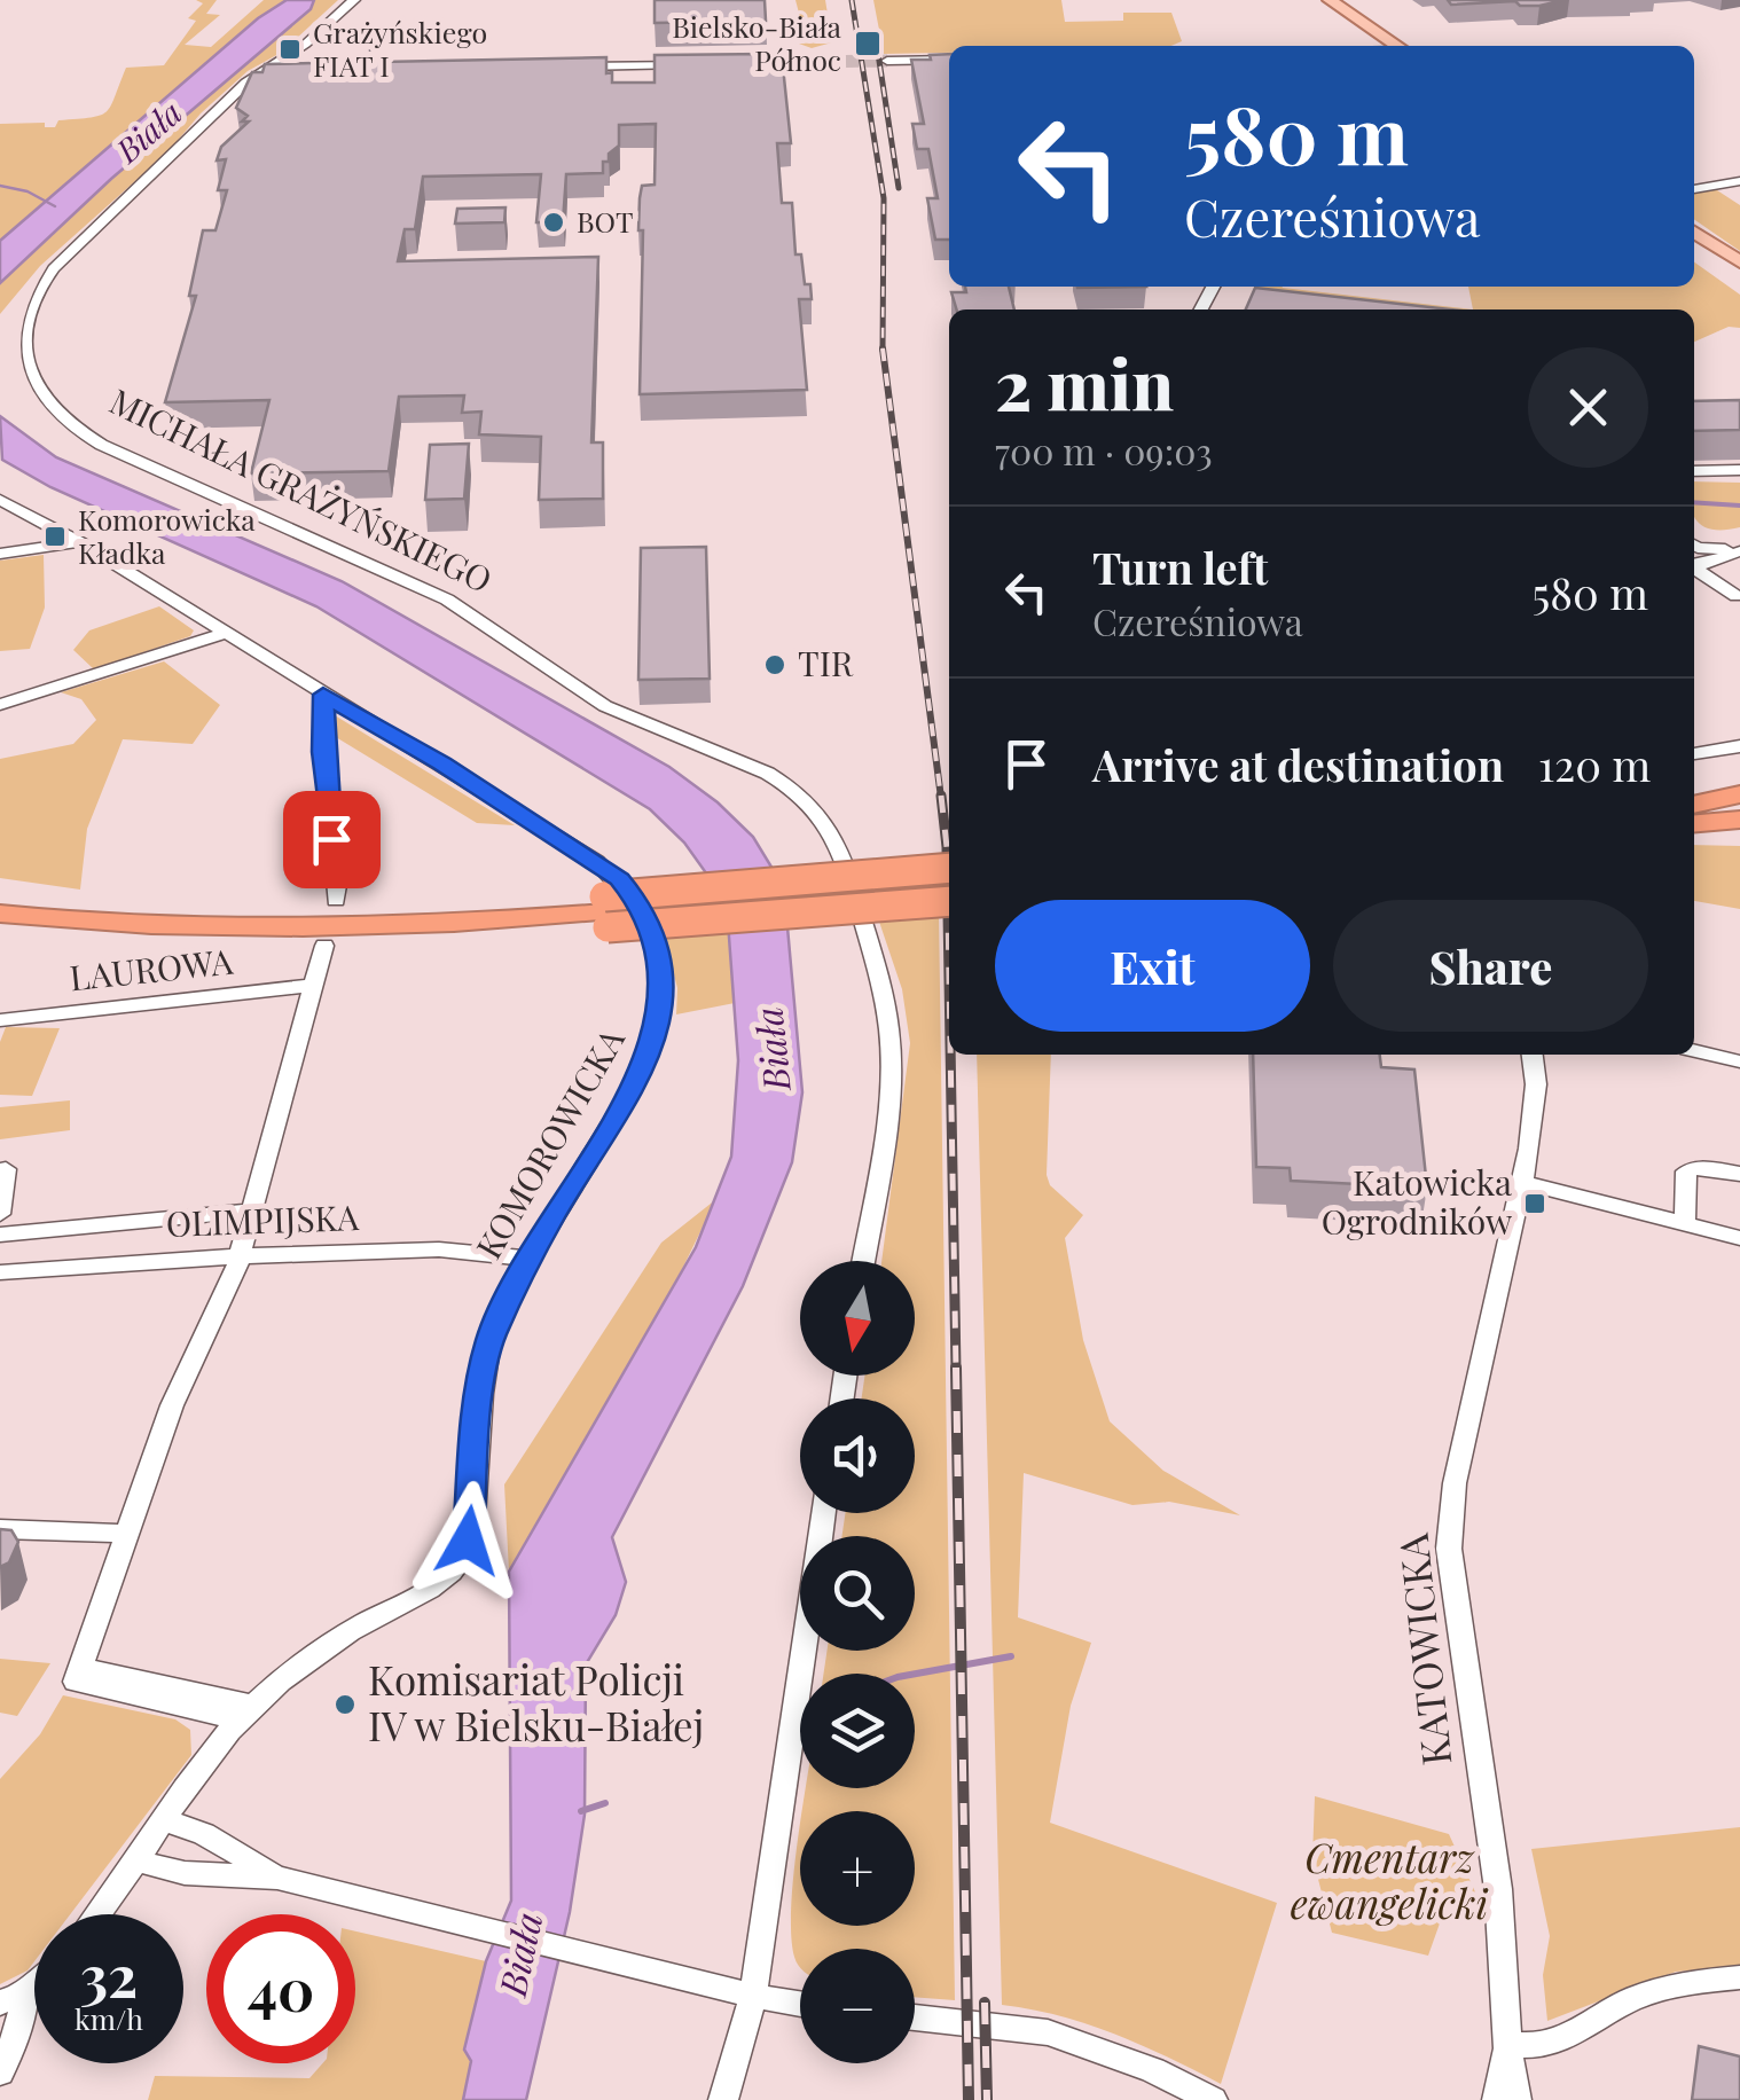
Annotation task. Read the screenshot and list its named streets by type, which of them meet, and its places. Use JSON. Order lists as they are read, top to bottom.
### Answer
{
  "streets": {
    "street": [
      "MICHAŁA GRAŻYŃSKIEGO",
      "LAUROWA",
      "KOMOROWICKA",
      "OLIMPIJSKA",
      "KATOWICKA"
    ]
  },
  "crossings": [
    ["KOMOROWICKA", "OLIMPIJSKA"]
  ],
  "water": ["Biała"],
  "parks": ["Cmentarz ewangelicki"],
  "places": {
    "transit": [
      "Bielsko-Biała Północ",
      "Grażyńskiego FIAT I",
      "Komorowicka Kładka",
      "Katowicka Ogrodników"
    ],
    "other": ["BOT", "TIR", "Komisariat Policji IV w Bielsku-Białej"]
  },
  "north": "bottom",
  "page": {
    "turn": ["580 m", "Czereśniowa"],
    "heading": ["2 min", "700 m · 09:03"],
    "list": [
      {
        "name": "Turn left",
        "note": "Czereśniowa",
        "value": "580 m"
      },
      {
        "name": "Arrive at destination",
        "value": "120 m"
      }
    ],
    "buttons": ["Exit", "Share"],
    "map_buttons": ["+", "−"],
    "speed": "32 km/h",
    "limit": "40"
  }
}
